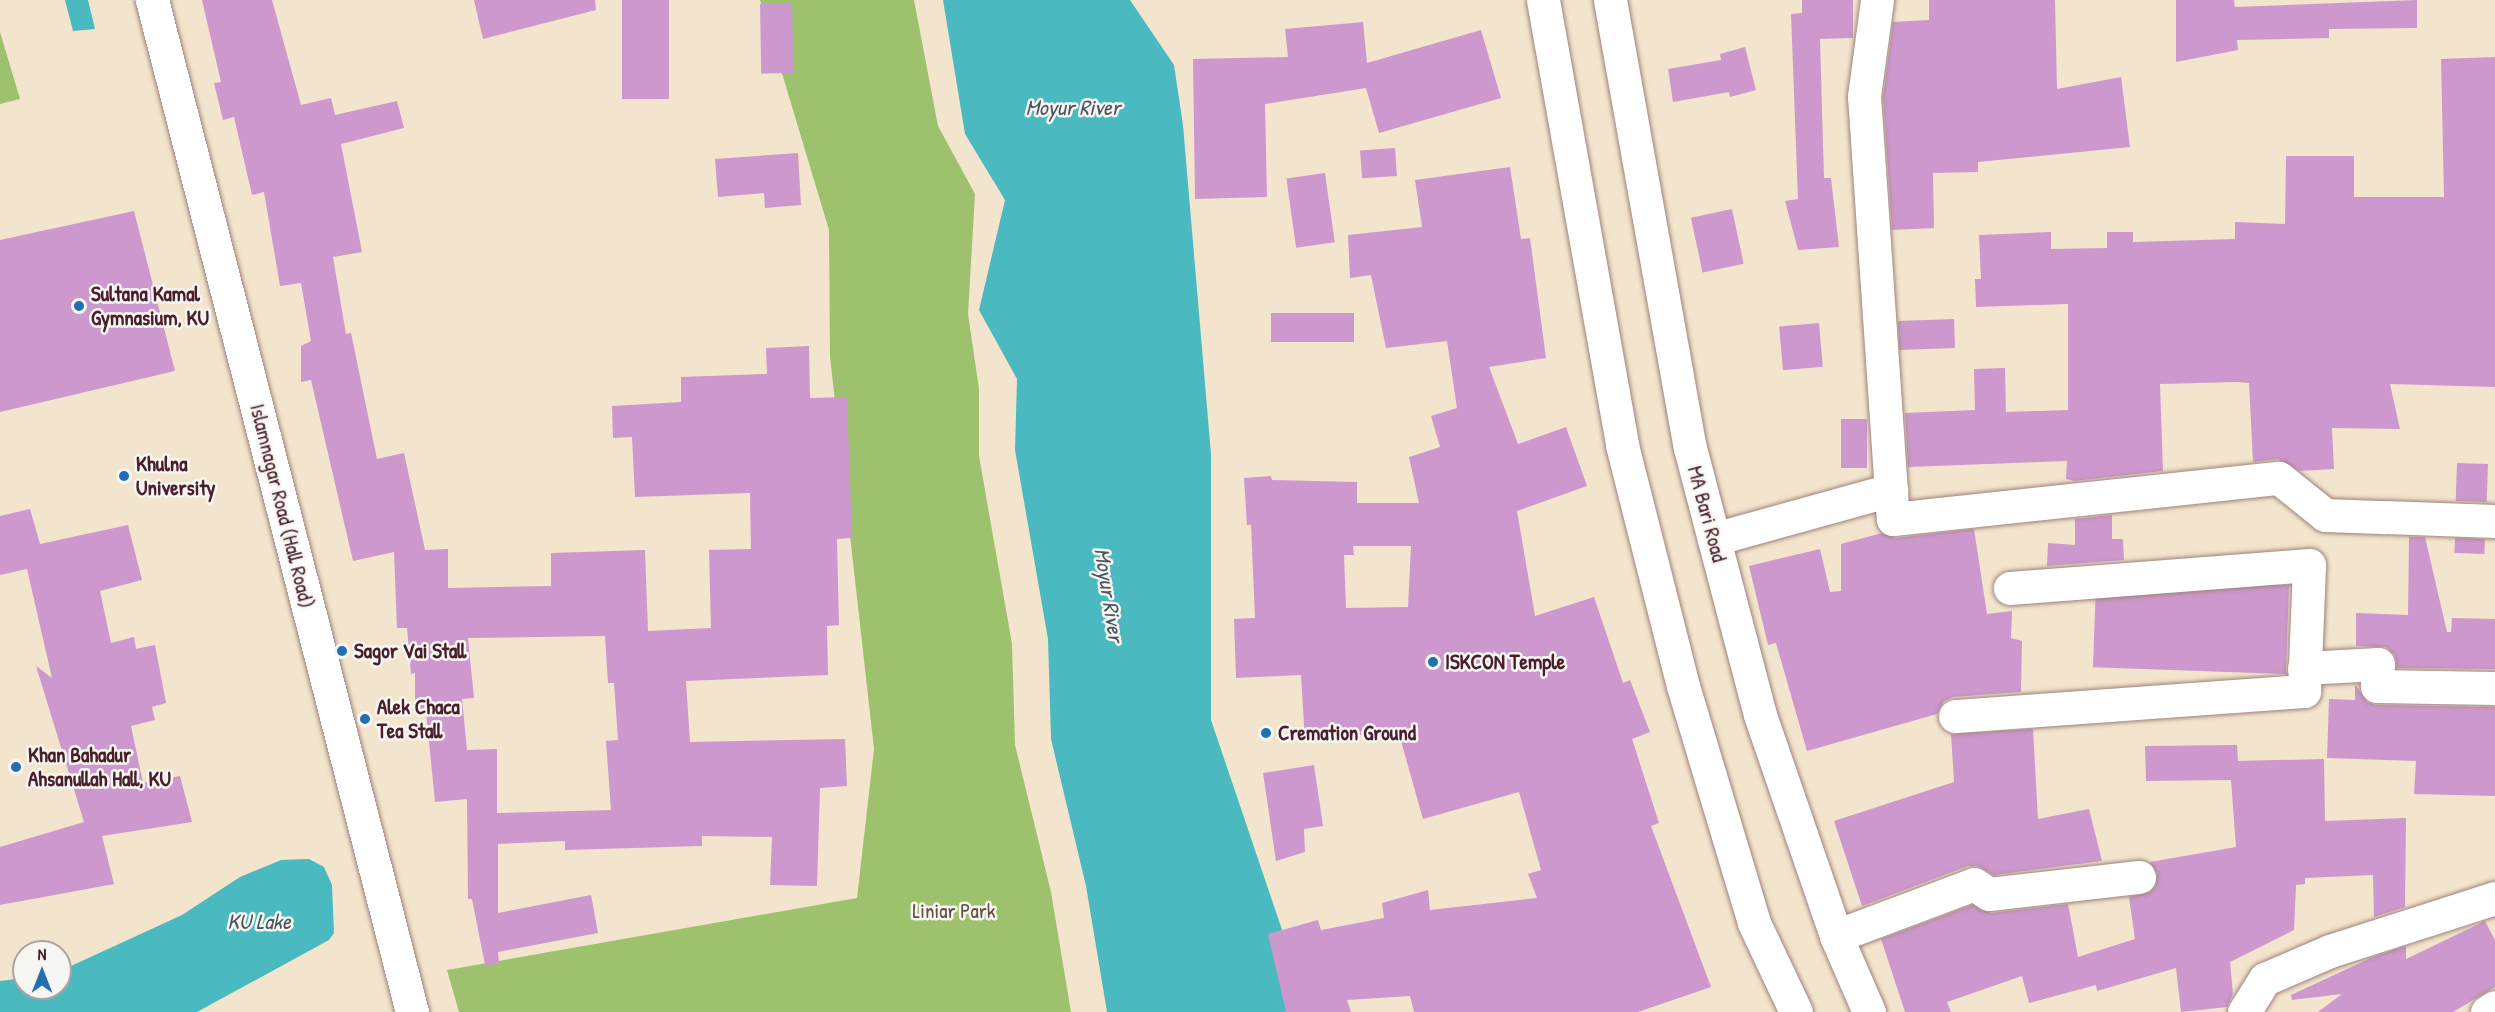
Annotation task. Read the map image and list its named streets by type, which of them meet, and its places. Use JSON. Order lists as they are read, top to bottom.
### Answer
{
  "streets": {
    "street": ["Islamnagar Road (Hall Road)", "MA Bari Road"]
  },
  "water": ["Moyur River", "KU Lake"],
  "parks": ["Liniar Park"],
  "places": [
    "Sultana Kamal Gymnasium, KU",
    "Khulna University",
    "Sagor Vai Stall",
    "ISKCON Temple",
    "Alek Chaca Tea Stall",
    "Cremation Ground",
    "Khan Bahadur Ahsanullah Hall, KU"
  ],
  "north": "top"
}
